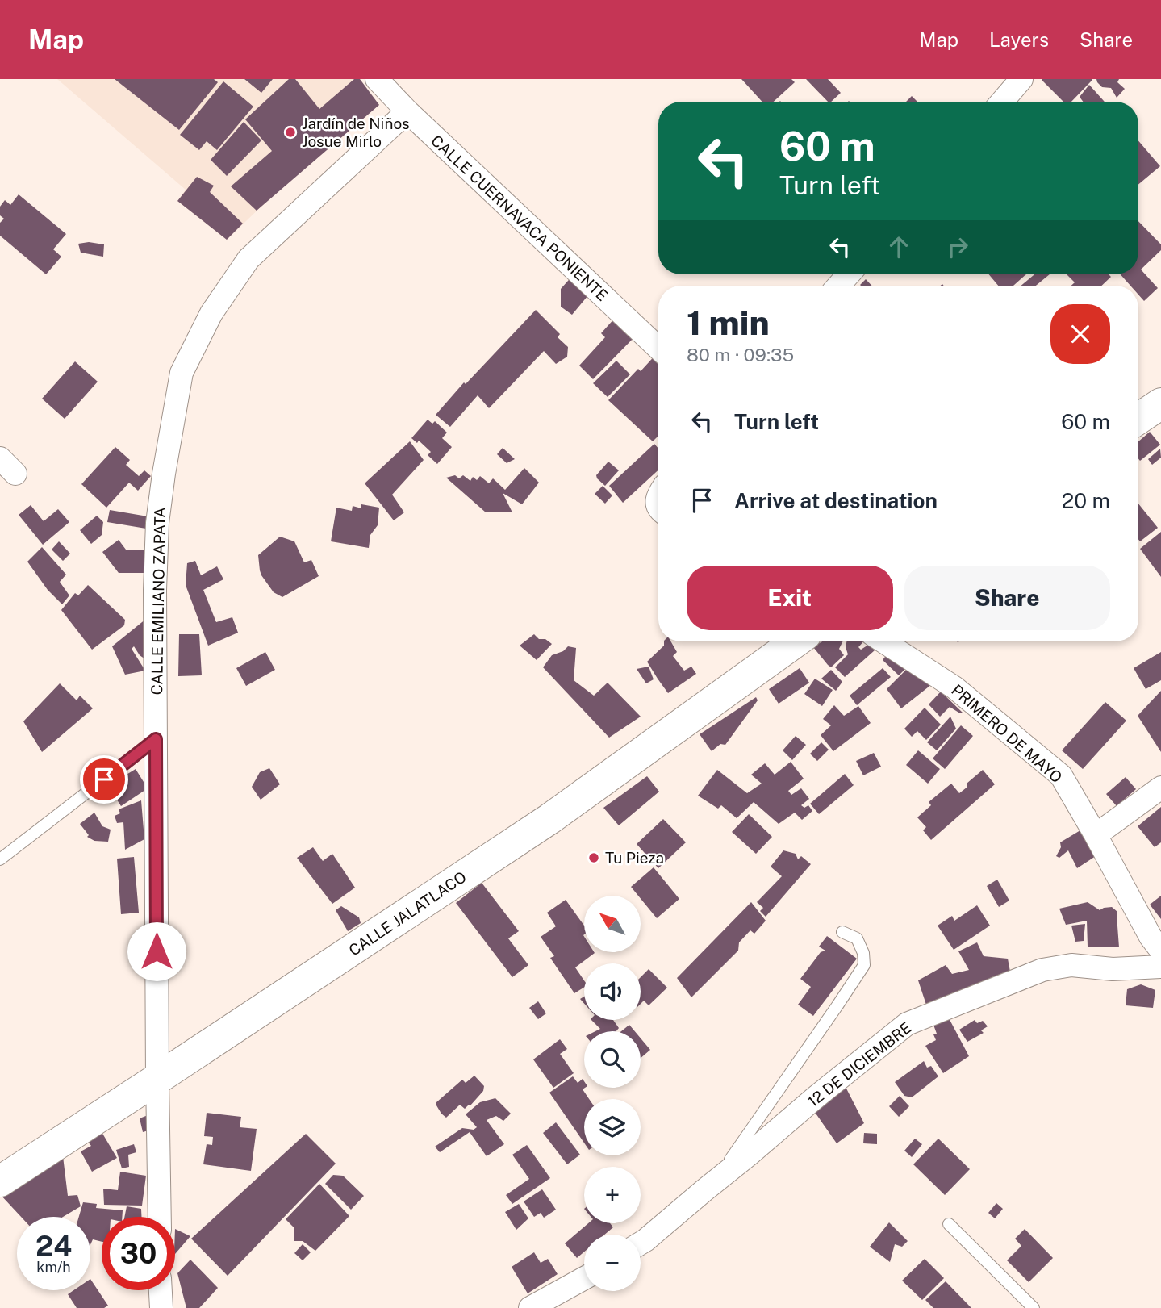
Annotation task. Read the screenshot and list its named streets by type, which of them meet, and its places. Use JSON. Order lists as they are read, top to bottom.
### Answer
{
  "streets": {
    "main road": ["CALLE JALATLACO"],
    "street": [
      "CALLE CUERNAVACA PONIENTE",
      "CALLE EMILIANO ZAPATA",
      "PRIMERO DE MAYO",
      "12 DE DICIEMBRE"
    ]
  },
  "crossings": [
    ["CALLE CUERNAVACA PONIENTE", "CALLE EMILIANO ZAPATA"],
    ["CALLE EMILIANO ZAPATA", "CALLE JALATLACO"]
  ],
  "places": ["Jardín de Niños Josue Mirlo", "Tu Pieza"],
  "north": "top left",
  "page": {
    "header": "Map",
    "nav": ["Map", "Layers", "Share"],
    "turn": ["60 m", "Turn left"],
    "heading": ["1 min", "80 m · 09:35"],
    "list": [
      {
        "name": "Turn left",
        "value": "60 m"
      },
      {
        "name": "Arrive at destination",
        "value": "20 m"
      }
    ],
    "buttons": ["Exit", "Share"],
    "map_buttons": ["+", "−"],
    "speed": "24 km/h",
    "limit": "30"
  }
}
